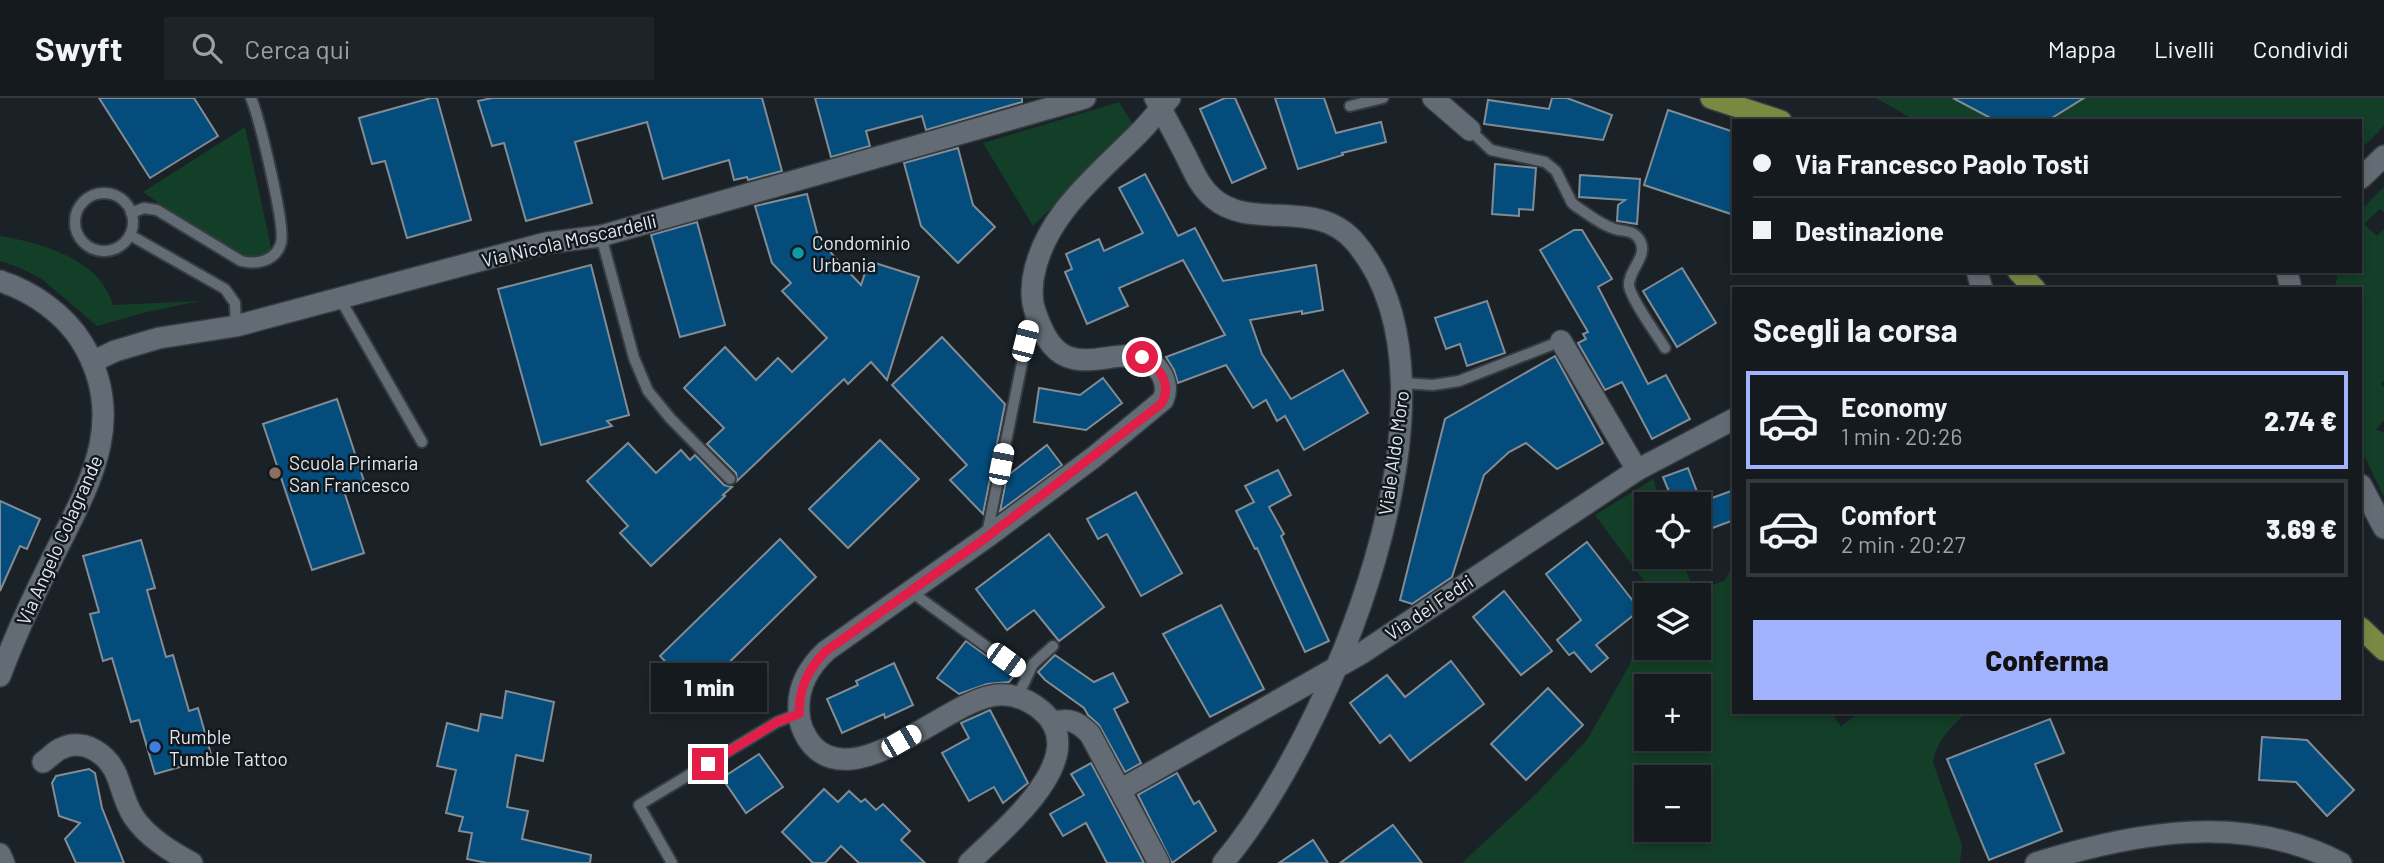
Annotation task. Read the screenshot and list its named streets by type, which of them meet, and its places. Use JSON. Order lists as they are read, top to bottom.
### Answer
{
  "streets": {
    "street": [
      "Via Nicola Moscardelli",
      "Viale Aldo Moro",
      "Via Angelo Colagrande",
      "Via dei Fedri"
    ]
  },
  "crossings": [
    ["Via Nicola Moscardelli", "Via Angelo Colagrande"],
    ["Viale Aldo Moro", "Via dei Fedri"]
  ],
  "places": ["Condominio Urbania", "Scuola Primaria San Francesco", "Rumble Tumble Tattoo"],
  "page": {
    "header": "Swyft",
    "search": "Cerca qui",
    "nav": ["Mappa", "Livelli", "Condividi"],
    "banner": ["Via Francesco Paolo Tosti", "Destinazione"],
    "heading": "Scegli la corsa",
    "list": [
      {
        "name": "Economy",
        "note": "1 min · 20:26",
        "value": "2.74 €"
      },
      {
        "name": "Comfort",
        "note": "2 min · 20:27",
        "value": "3.69 €"
      }
    ],
    "map_buttons": ["+", "−"],
    "buttons": "Conferma",
    "bubble": "1 min"
  }
}
